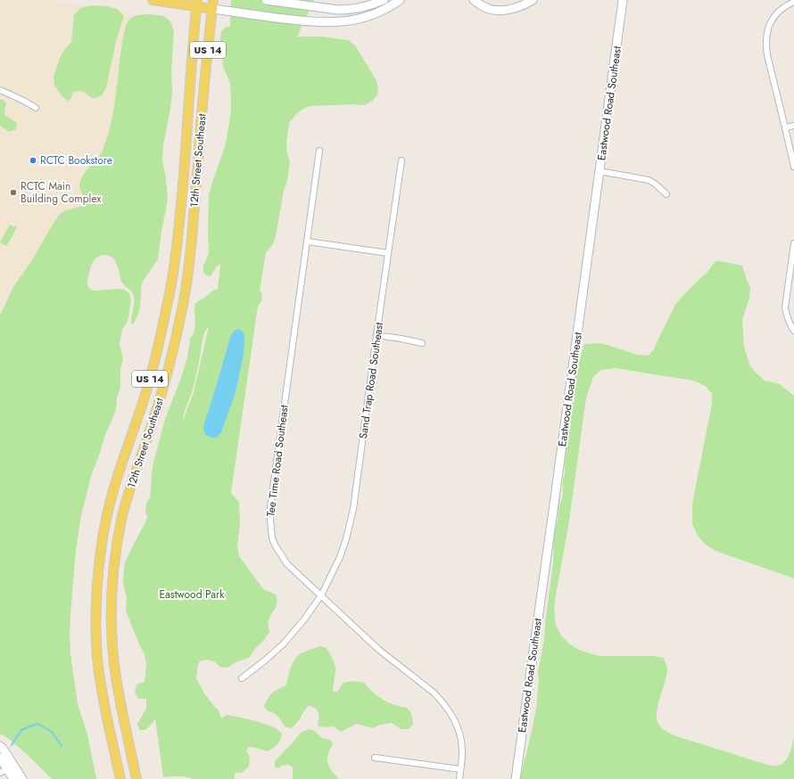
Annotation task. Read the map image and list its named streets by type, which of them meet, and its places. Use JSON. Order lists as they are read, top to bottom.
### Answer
{
  "streets": {
    "main road": ["US 14", "12th Street Southeast"],
    "street": ["Eastwood Road Southeast", "Sand Trap Road Southeast", "Tee Time Road Southeast"]
  },
  "crossings": [
    ["Sand Trap Road Southeast", "Tee Time Road Southeast"]
  ],
  "parks": ["Eastwood Park"],
  "places": ["RCTC Bookstore", "RCTC Main Building Complex"]
}
